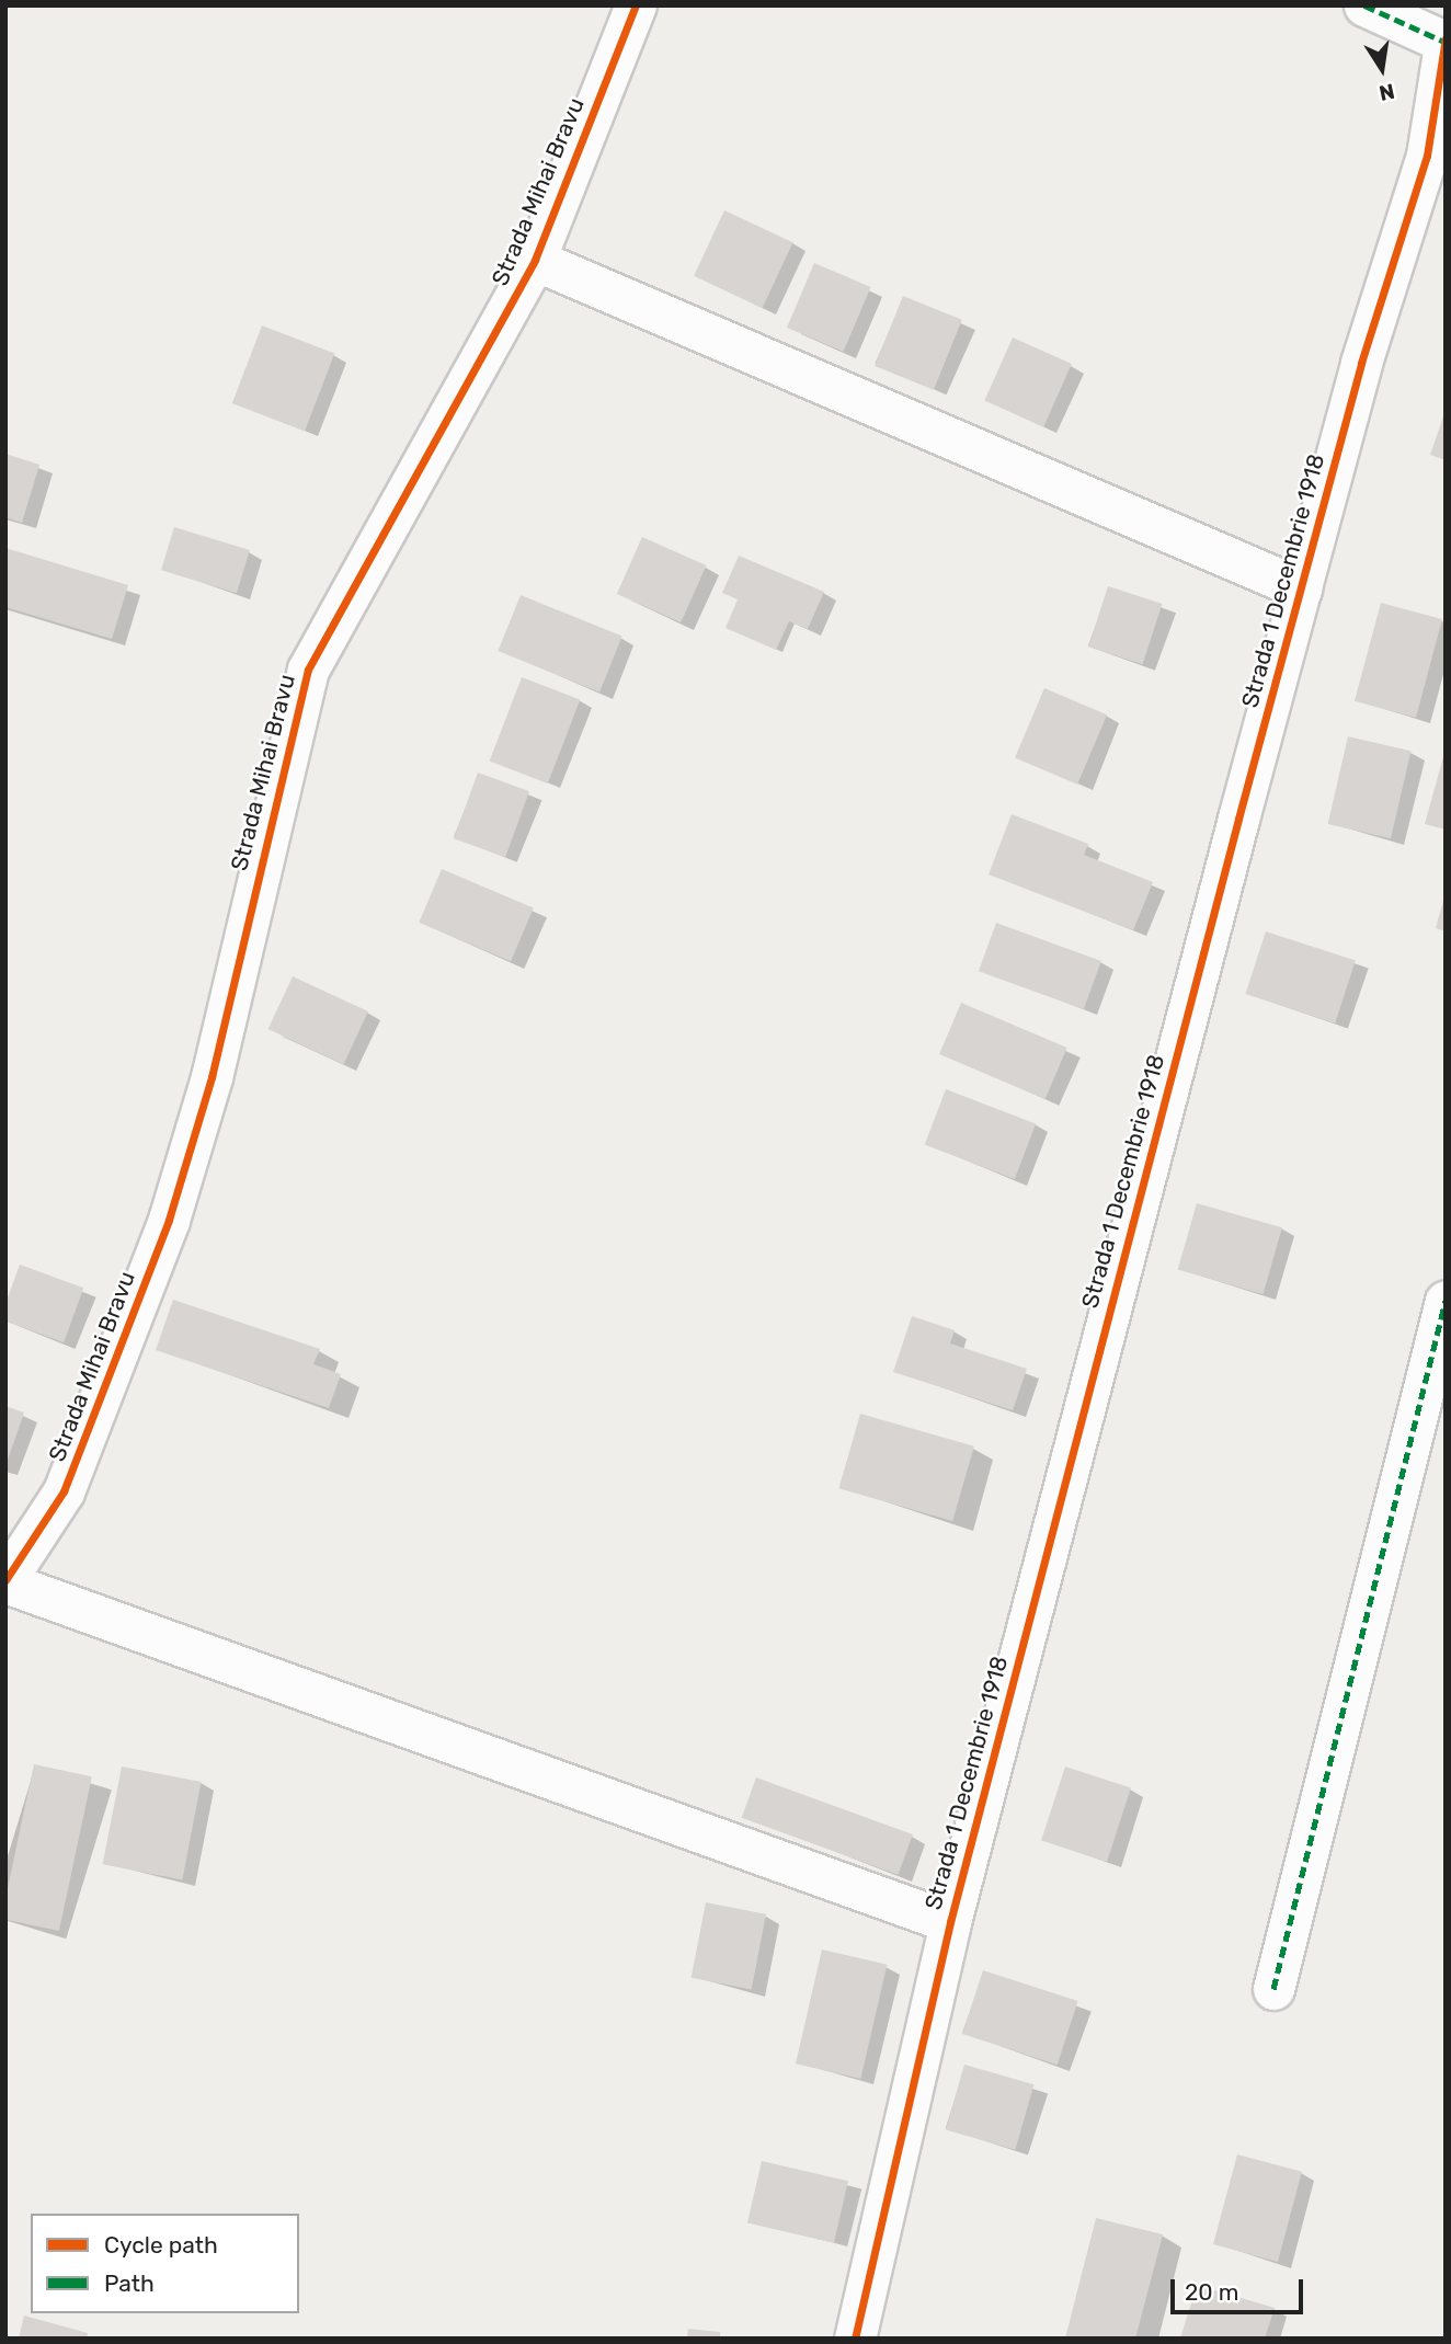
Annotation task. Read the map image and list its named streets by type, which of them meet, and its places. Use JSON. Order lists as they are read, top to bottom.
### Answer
{
  "streets": {
    "street": ["Strada Mihai Bravu", "Strada 1 Decembrie 1918"]
  },
  "legend": ["Cycle path", "Path"],
  "scale_bar": "20 m",
  "north": "bottom"
}
